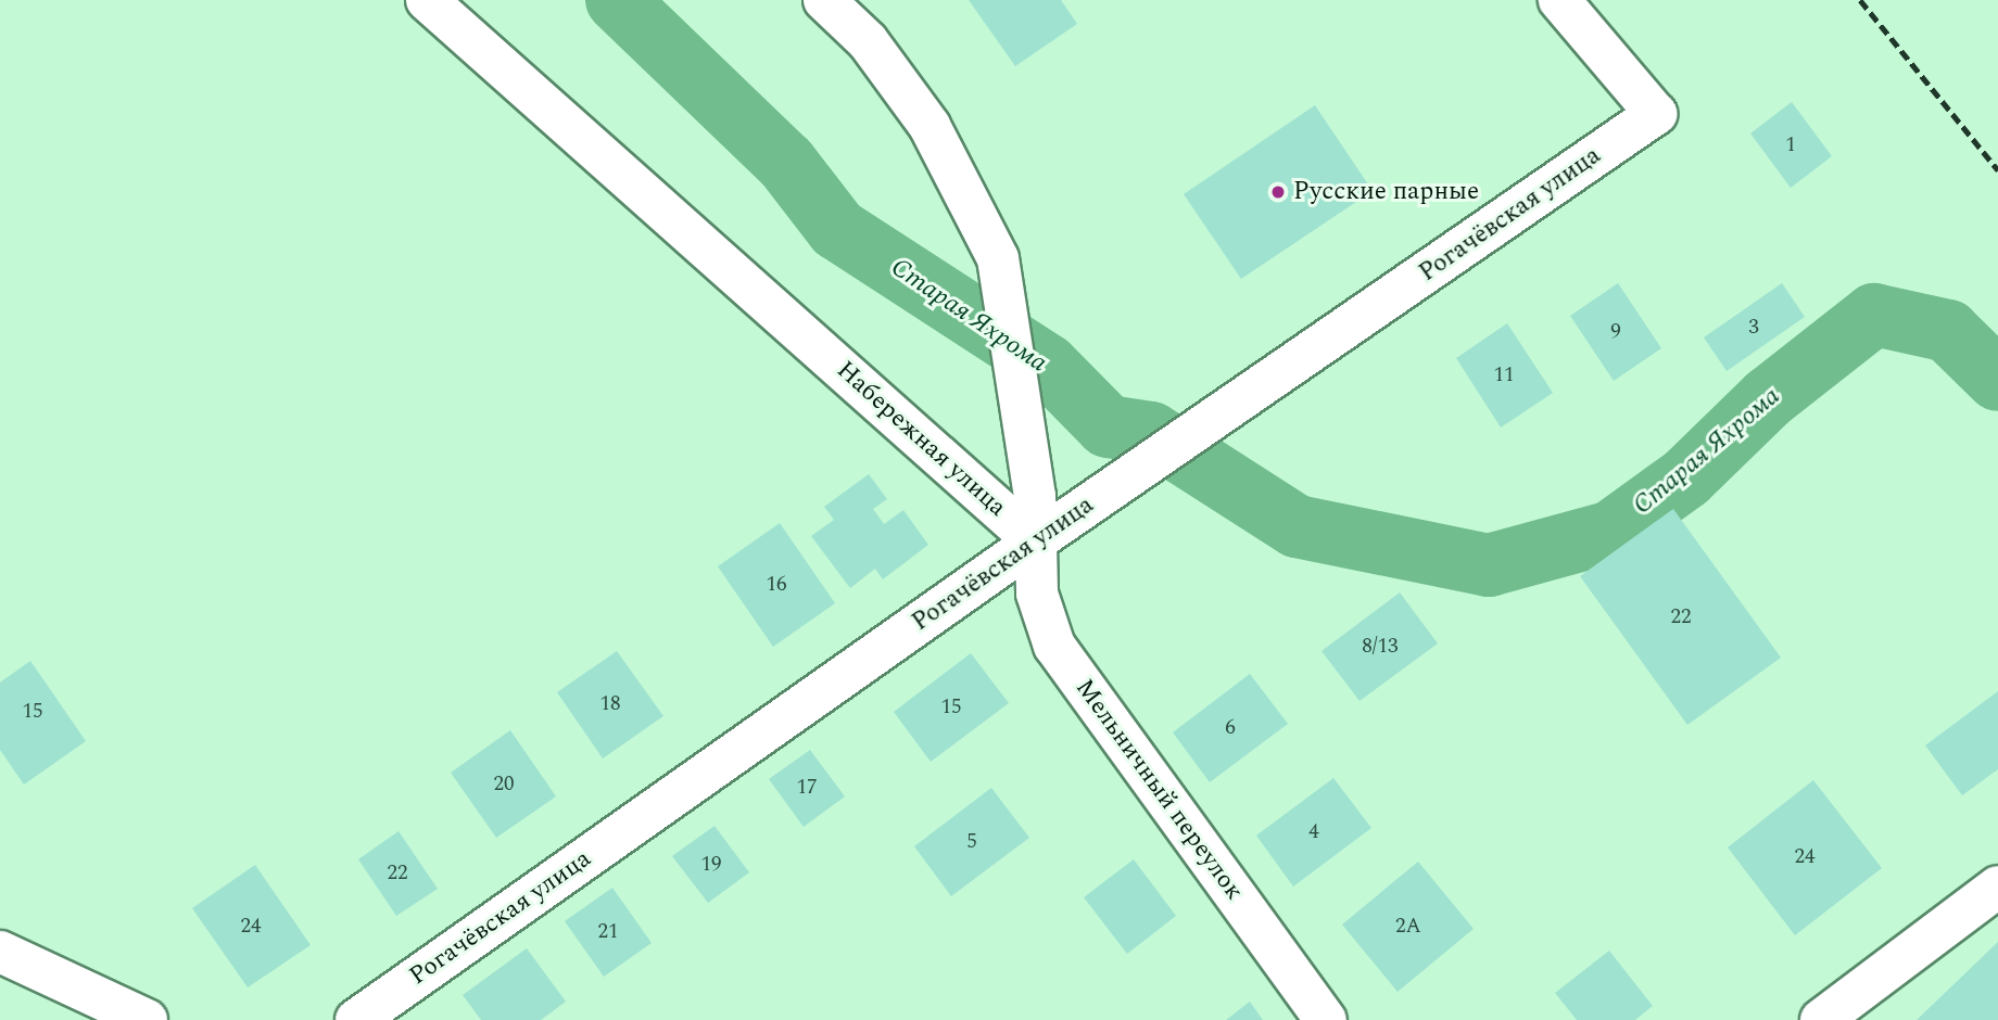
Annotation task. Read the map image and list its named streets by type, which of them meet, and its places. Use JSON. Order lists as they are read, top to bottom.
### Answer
{
  "streets": {
    "street": ["Рогачёвская улица", "Набережная улица", "Мельничный переулок"]
  },
  "crossings": [
    ["Рогачёвская улица", "Набережная улица"],
    ["Рогачёвская улица", "Мельничный переулок"],
    ["Набережная улица", "Мельничный переулок"]
  ],
  "water": ["Старая Яхрома"],
  "places": ["Русские парные"],
  "house_numbers": [
    "1",
    "3",
    "9",
    "11",
    "16",
    "22",
    "8/13",
    "18",
    "15",
    "15",
    "6",
    "20",
    "17",
    "4",
    "5",
    "24",
    "19",
    "22",
    "24",
    "2А",
    "21"
  ]
}
